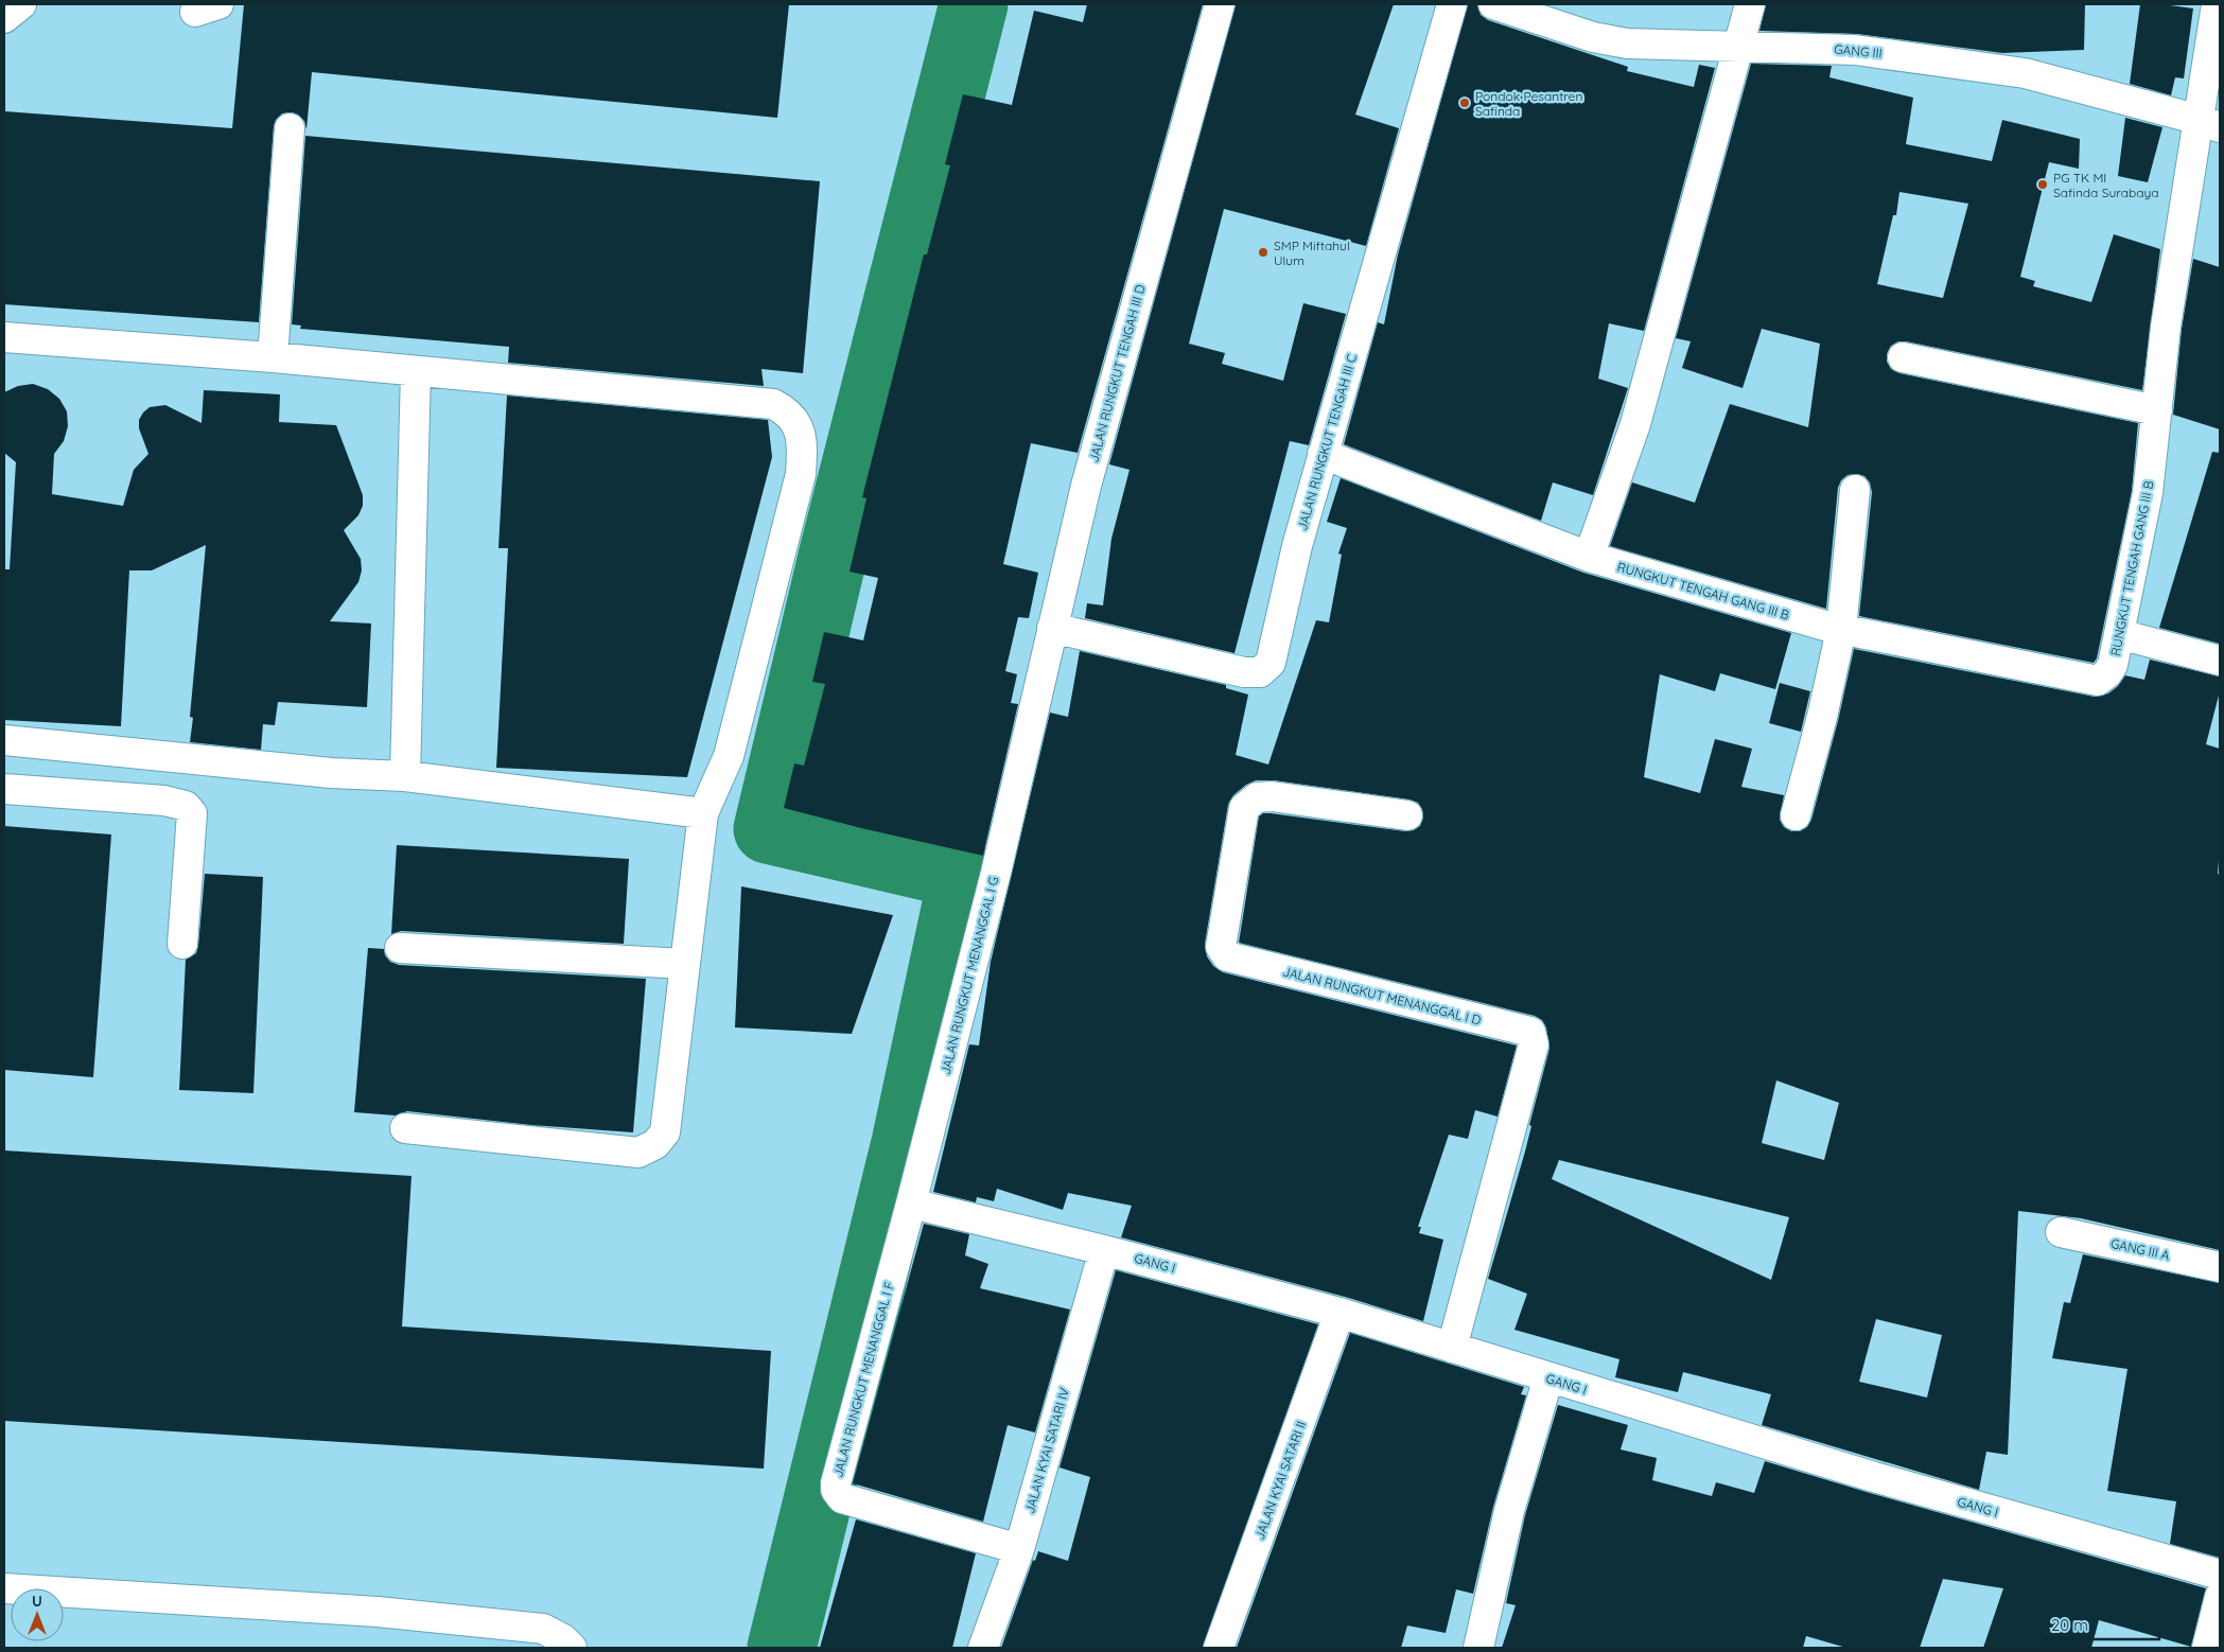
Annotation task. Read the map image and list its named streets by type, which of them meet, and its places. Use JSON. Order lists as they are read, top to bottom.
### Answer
{
  "streets": {
    "street": [
      "GANG III",
      "JALAN RUNGKUT TENGAH III D",
      "JALAN RUNGKUT TENGAH III C",
      "RUNGKUT TENGAH GANG III B",
      "JALAN RUNGKUT MENANGGAL I G",
      "JALAN RUNGKUT MENANGGAL I D",
      "GANG III A",
      "GANG I",
      "JALAN RUNGKUT MENANGGAL I F",
      "JALAN KYAI SATARI IV",
      "JALAN KYAI SATARI II"
    ]
  },
  "crossings": [
    ["GANG III", "RUNGKUT TENGAH GANG III B"],
    ["JALAN RUNGKUT TENGAH III D", "JALAN RUNGKUT TENGAH III C"],
    ["JALAN RUNGKUT TENGAH III D", "JALAN RUNGKUT MENANGGAL I G"],
    ["JALAN RUNGKUT TENGAH III C", "RUNGKUT TENGAH GANG III B"],
    ["JALAN RUNGKUT MENANGGAL I G", "GANG I"],
    ["JALAN RUNGKUT MENANGGAL I G", "JALAN RUNGKUT MENANGGAL I F"],
    ["JALAN RUNGKUT MENANGGAL I D", "GANG I"],
    ["GANG I", "JALAN RUNGKUT MENANGGAL I F"],
    ["GANG I", "JALAN KYAI SATARI IV"],
    ["GANG I", "JALAN KYAI SATARI II"],
    ["JALAN RUNGKUT MENANGGAL I F", "JALAN KYAI SATARI IV"]
  ],
  "places": ["Pondok Pesantren Safinda", "PG TK MI Safinda Surabaya", "SMP Miftahul Ulum"],
  "scale_bar": "20 m",
  "north": "top"
}
